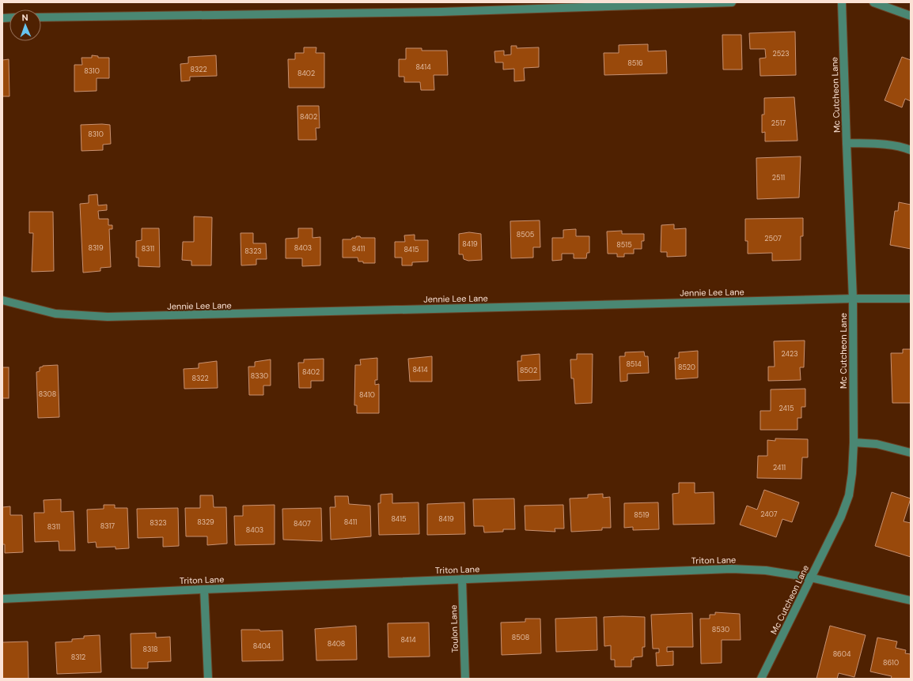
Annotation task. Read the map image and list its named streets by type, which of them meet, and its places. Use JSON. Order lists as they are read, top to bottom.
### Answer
{
  "streets": {
    "street": [
      "Mc Cutcheon Lane",
      "Jennie Lee Lane",
      "Triton Lane",
      "Toulon Lane"
    ]
  },
  "crossings": [
    ["Mc Cutcheon Lane", "Jennie Lee Lane"],
    ["Mc Cutcheon Lane", "Triton Lane"],
    ["Triton Lane", "Toulon Lane"]
  ],
  "house_numbers": [
    "2523",
    "8516",
    "8414",
    "8322",
    "8310",
    "8402",
    "8402",
    "2517",
    "8310",
    "2511",
    "8505",
    "2507",
    "8419",
    "8515",
    "8319",
    "8403",
    "8311",
    "8411",
    "8415",
    "8323",
    "2423",
    "8514",
    "8520",
    "8414",
    "8502",
    "8402",
    "8330",
    "8322",
    "8308",
    "8410",
    "2415",
    "2411",
    "2407",
    "8519",
    "8415",
    "8419",
    "8329",
    "8411",
    "8323",
    "8407",
    "8317",
    "8311",
    "8403",
    "8530",
    "8508",
    "8414",
    "8408",
    "8404",
    "8318",
    "8604",
    "8312",
    "8610"
  ],
  "north": "top"
}
